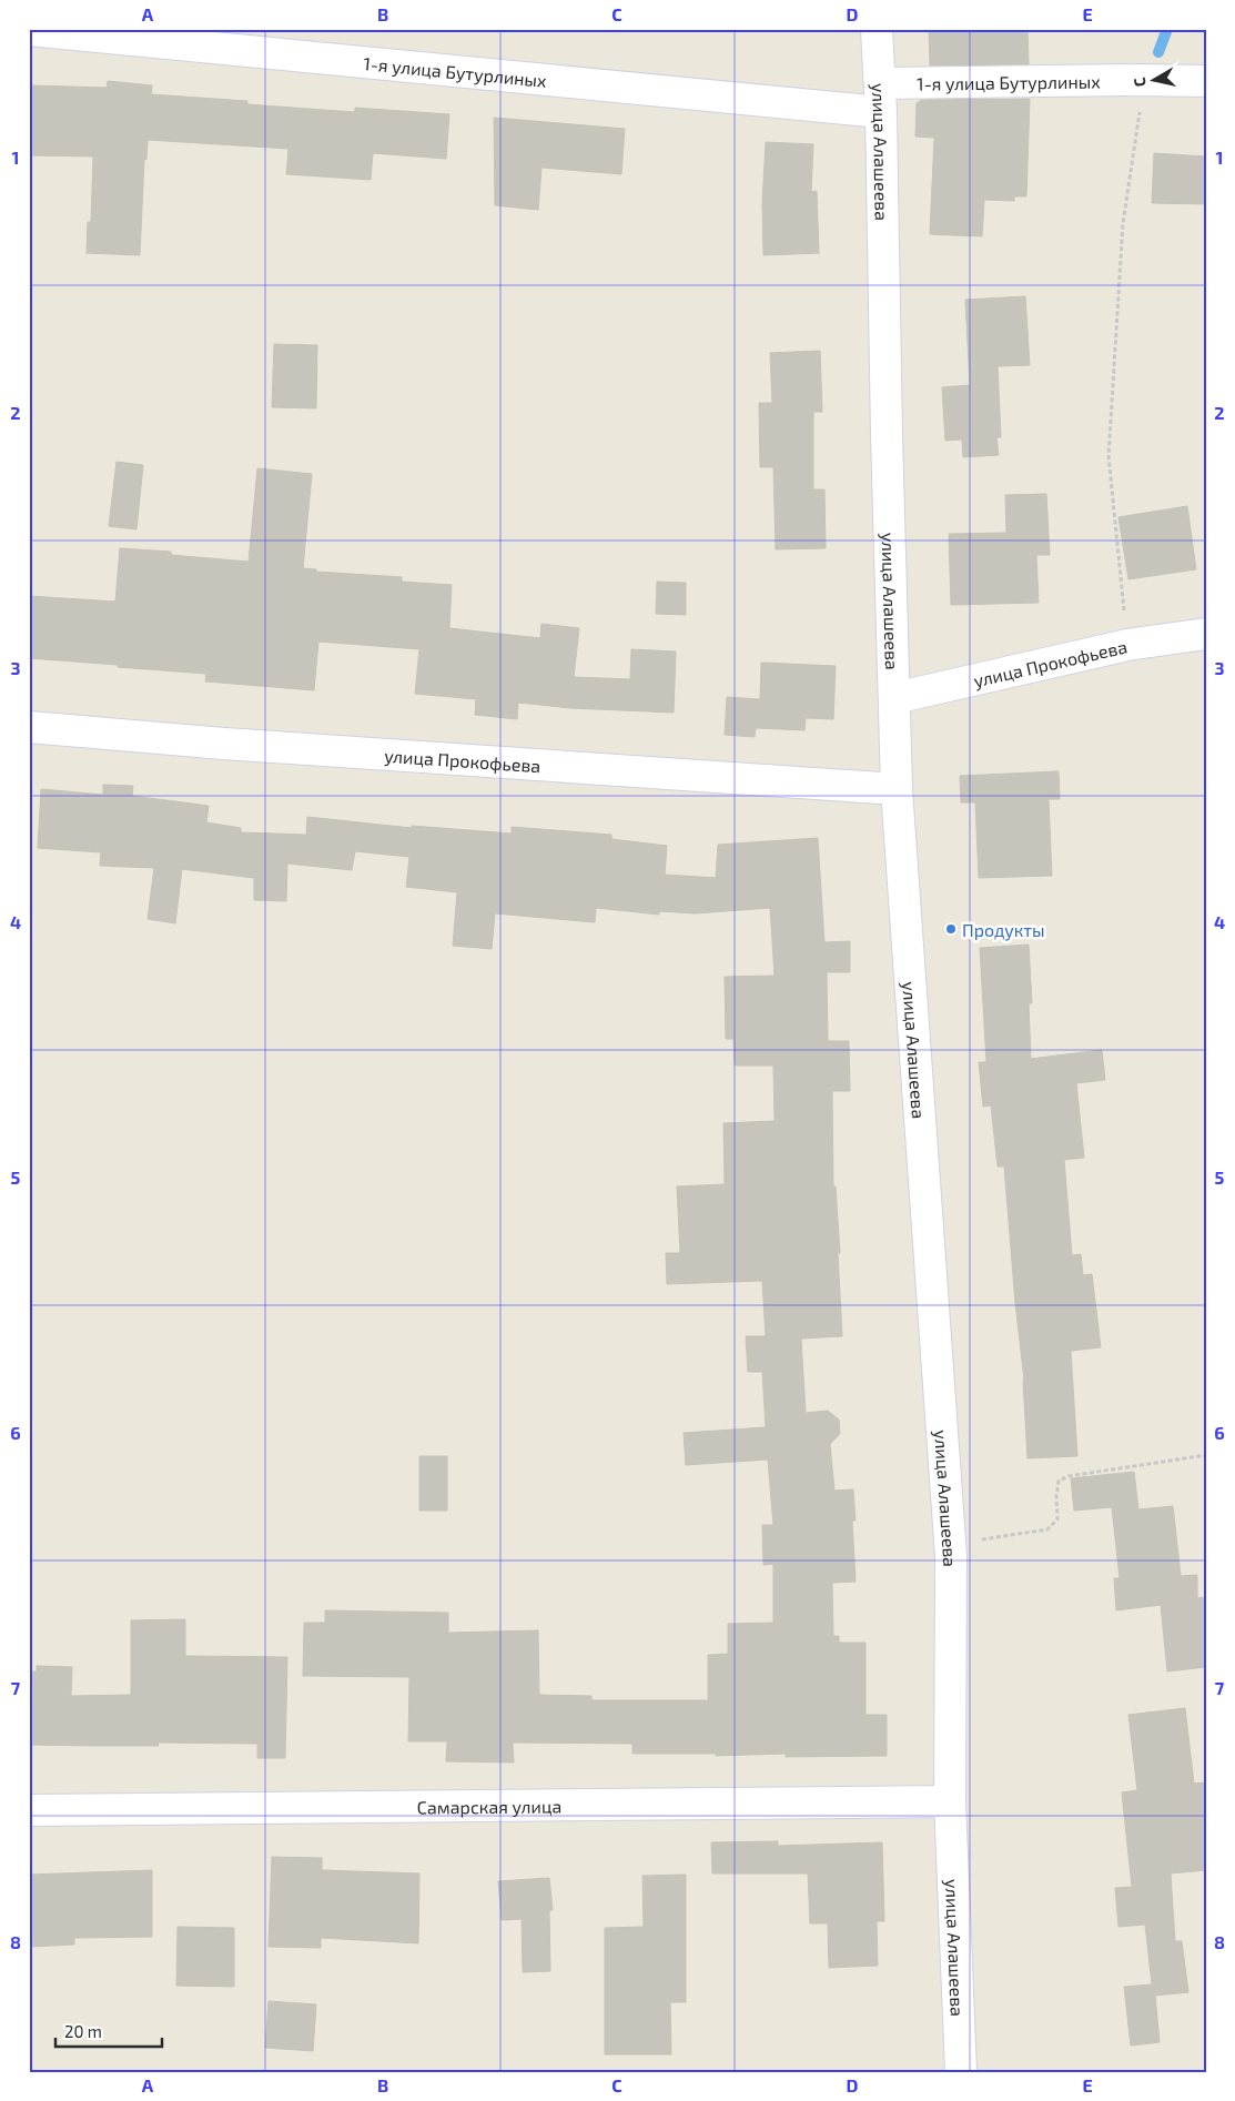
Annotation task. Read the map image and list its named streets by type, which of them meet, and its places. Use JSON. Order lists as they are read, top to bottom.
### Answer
{
  "streets": {
    "street": [
      "1-я улица Бутурлиных",
      "улица Алашеева",
      "улица Прокофьева",
      "Самарская улица"
    ]
  },
  "crossings": [
    ["1-я улица Бутурлиных", "улица Алашеева"],
    ["улица Алашеева", "улица Прокофьева"],
    ["улица Алашеева", "Самарская улица"]
  ],
  "places": ["Продукты"],
  "scale_bar": "20 m",
  "north": "left",
  "grid": {
    "columns": [
      "A",
      "B",
      "C",
      "D",
      "E"
    ],
    "rows": [
      "1",
      "2",
      "3",
      "4",
      "5",
      "6",
      "7",
      "8"
    ]
  }
}
